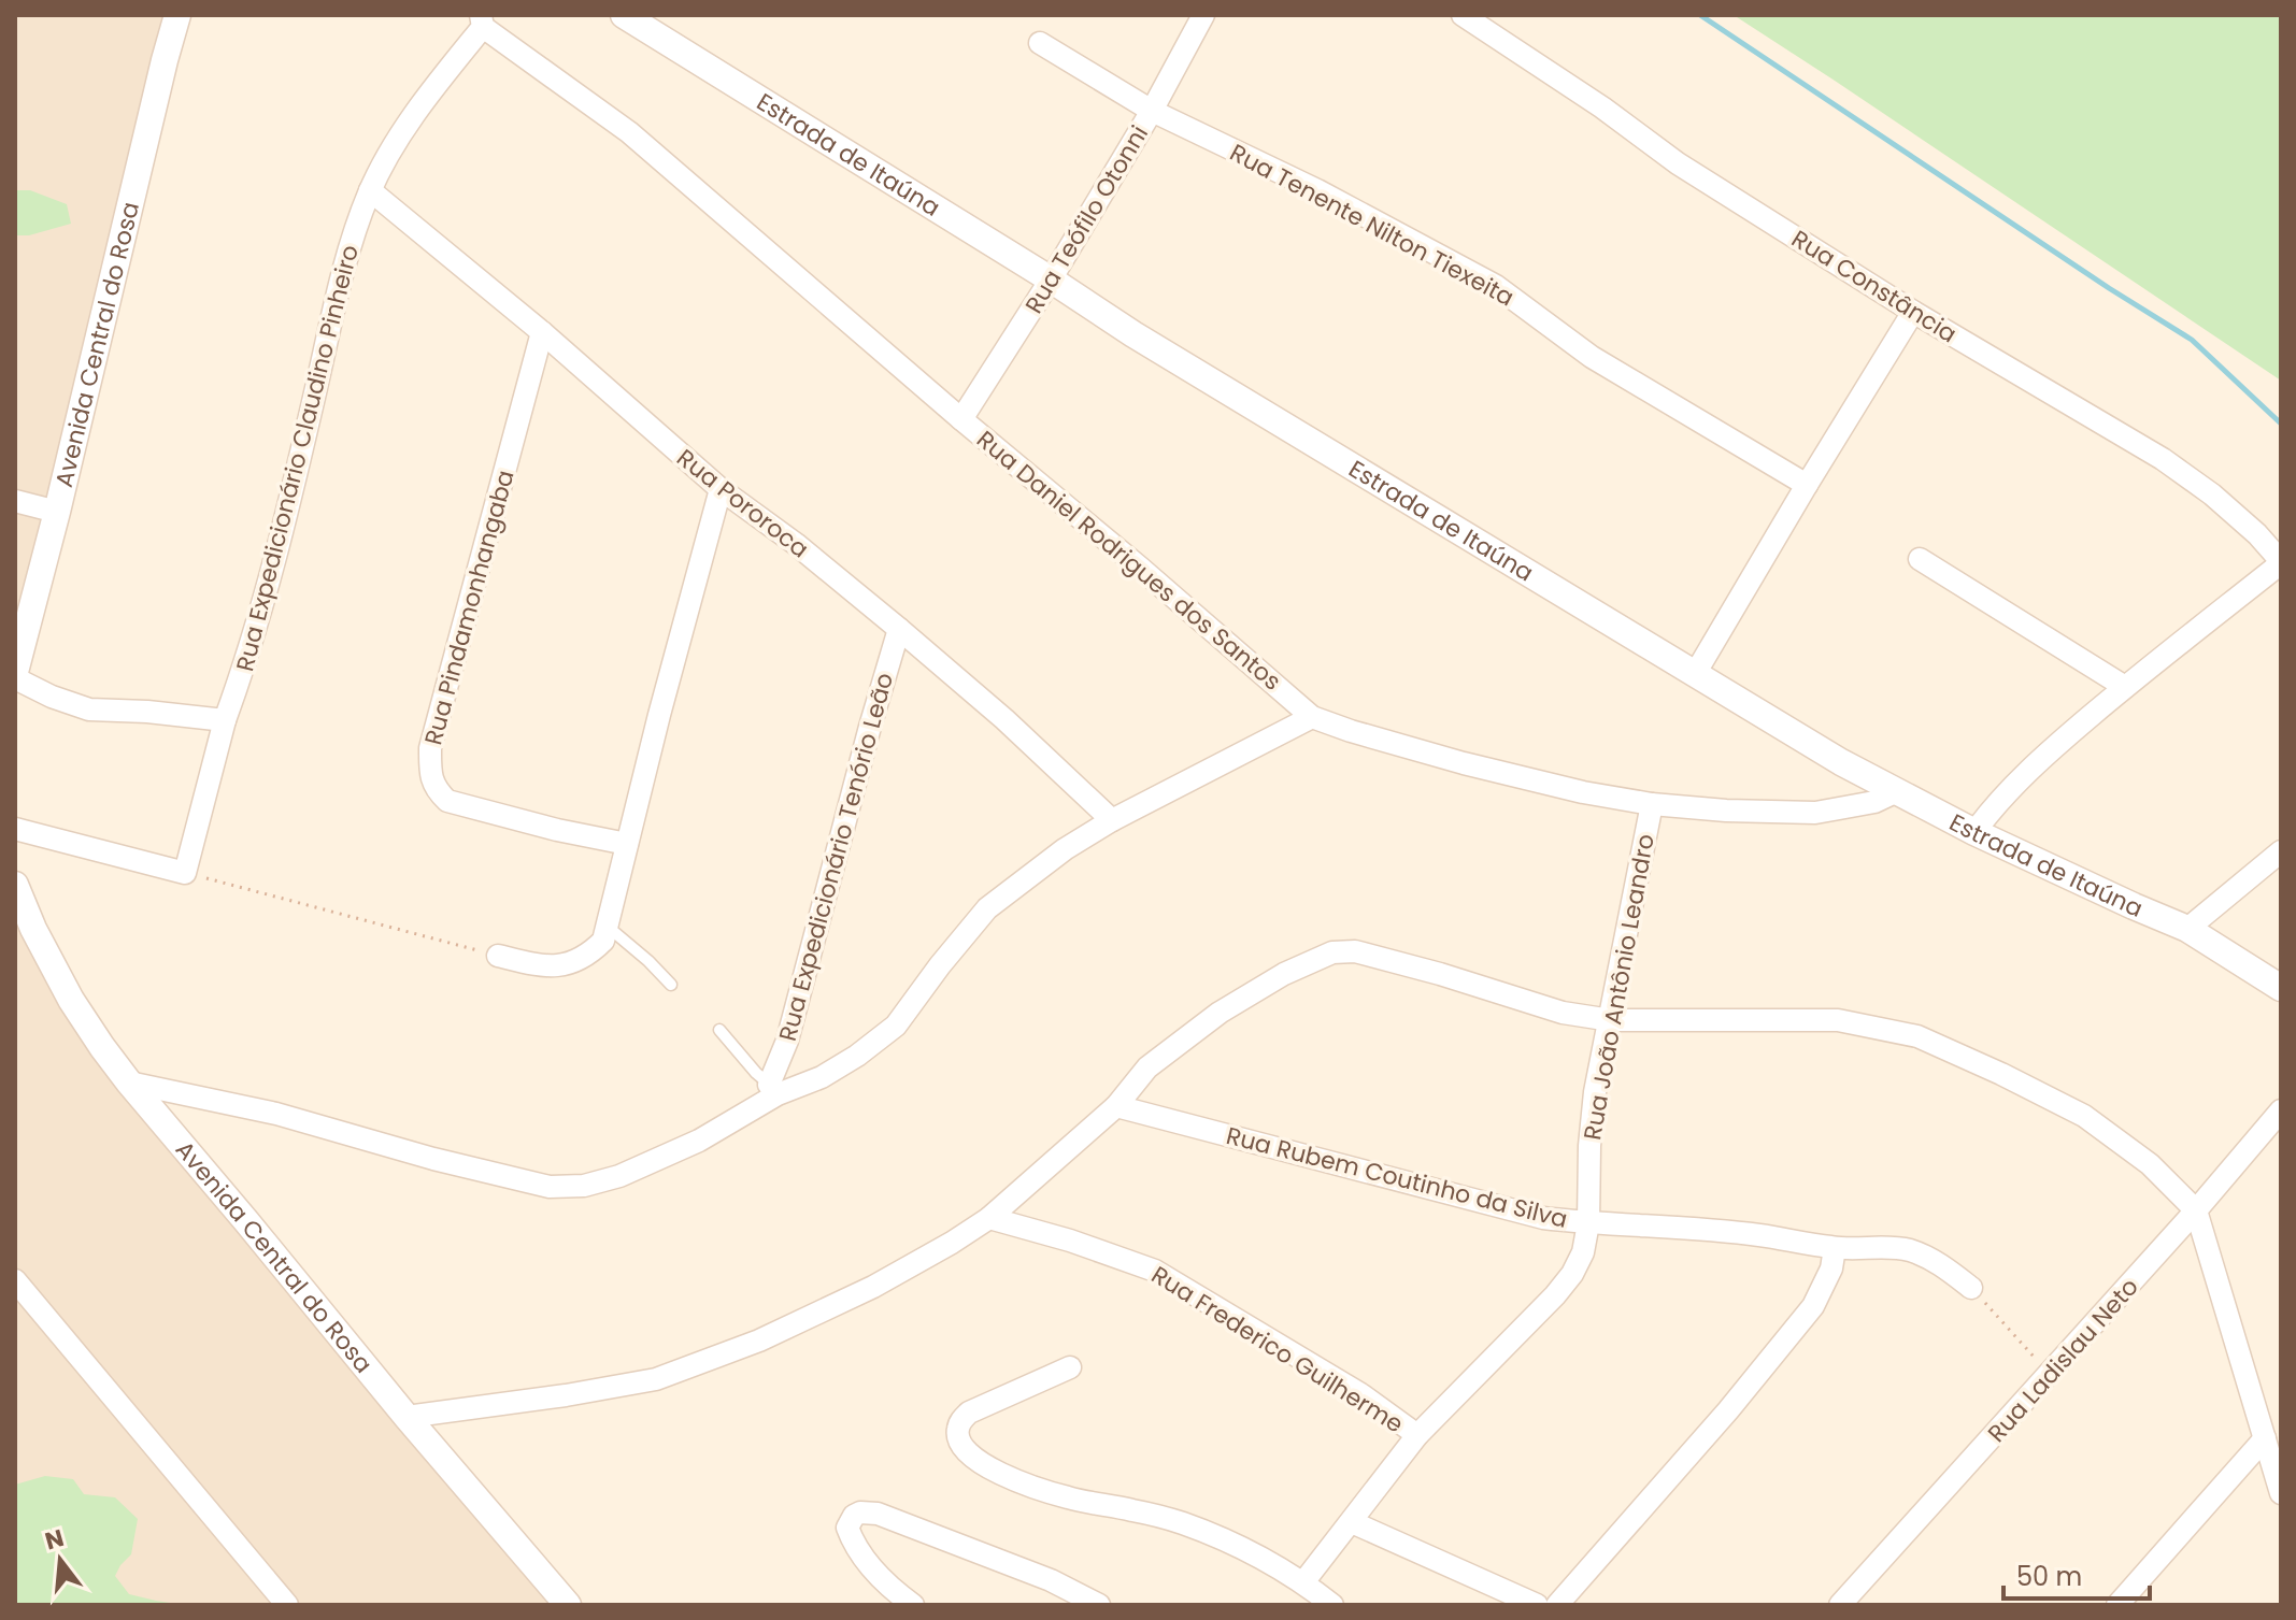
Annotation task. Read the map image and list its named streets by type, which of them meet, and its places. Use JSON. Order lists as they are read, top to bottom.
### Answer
{
  "streets": {
    "street": [
      "Estrada de Itaúna",
      "Rua Teófilo Otonni",
      "Rua Tenente Nilton Tiexeita",
      "Rua Constância",
      "Avenida Central do Rosa",
      "Rua Expedicionário Claudino Pinheiro",
      "Rua Pororoca",
      "Rua Daniel Rodrigues dos Santos",
      "Rua Pindamonhangaba",
      "Rua Expedicionário Tenório Leão",
      "Rua João Antônio Leandro",
      "Rua Rubem Coutinho da Silva",
      "Rua Frederico Guilherme",
      "Rua Ladislau Neto"
    ]
  },
  "crossings": [
    ["Estrada de Itaúna", "Rua Teófilo Otonni"],
    ["Estrada de Itaúna", "Rua Daniel Rodrigues dos Santos"],
    ["Rua Teófilo Otonni", "Rua Tenente Nilton Tiexeita"],
    ["Rua Teófilo Otonni", "Rua Daniel Rodrigues dos Santos"],
    ["Rua Expedicionário Claudino Pinheiro", "Rua Pororoca"],
    ["Rua Expedicionário Claudino Pinheiro", "Rua Daniel Rodrigues dos Santos"],
    ["Rua Pororoca", "Rua Pindamonhangaba"],
    ["Rua Pororoca", "Rua Expedicionário Tenório Leão"],
    ["Rua Daniel Rodrigues dos Santos", "Rua João Antônio Leandro"],
    ["Rua João Antônio Leandro", "Rua Rubem Coutinho da Silva"],
    ["Rua João Antônio Leandro", "Rua Frederico Guilherme"]
  ],
  "scale_bar": "50 m",
  "north": "top"
}
